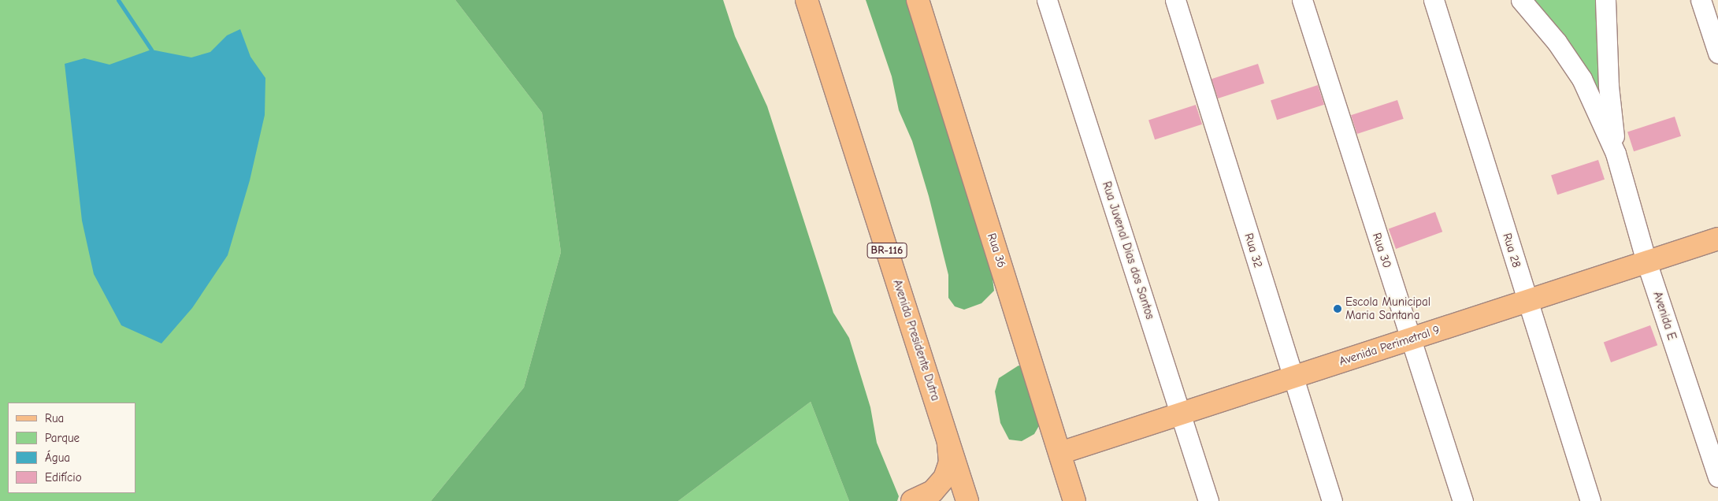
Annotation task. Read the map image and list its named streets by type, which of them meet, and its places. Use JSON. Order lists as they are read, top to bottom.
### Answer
{
  "streets": {
    "main road": [
      "BR-116",
      "Rua 36",
      "Avenida Presidente Dutra",
      "Avenida Perimetral 9"
    ],
    "street": [
      "Rua Juvenal Dias dos Santos",
      "Rua 32",
      "Rua 30",
      "Rua 28",
      "Avenida E"
    ]
  },
  "crossings": [
    ["Rua 36", "Avenida Perimetral 9"],
    ["Rua Juvenal Dias dos Santos", "Avenida Perimetral 9"],
    ["Rua 32", "Avenida Perimetral 9"],
    ["Rua 30", "Avenida Perimetral 9"],
    ["Rua 28", "Avenida Perimetral 9"],
    ["Avenida E", "Avenida Perimetral 9"]
  ],
  "places": ["Escola Municipal Maria Santana"],
  "legend": [
    "Rua",
    "Parque",
    "Água",
    "Edifício"
  ]
}
